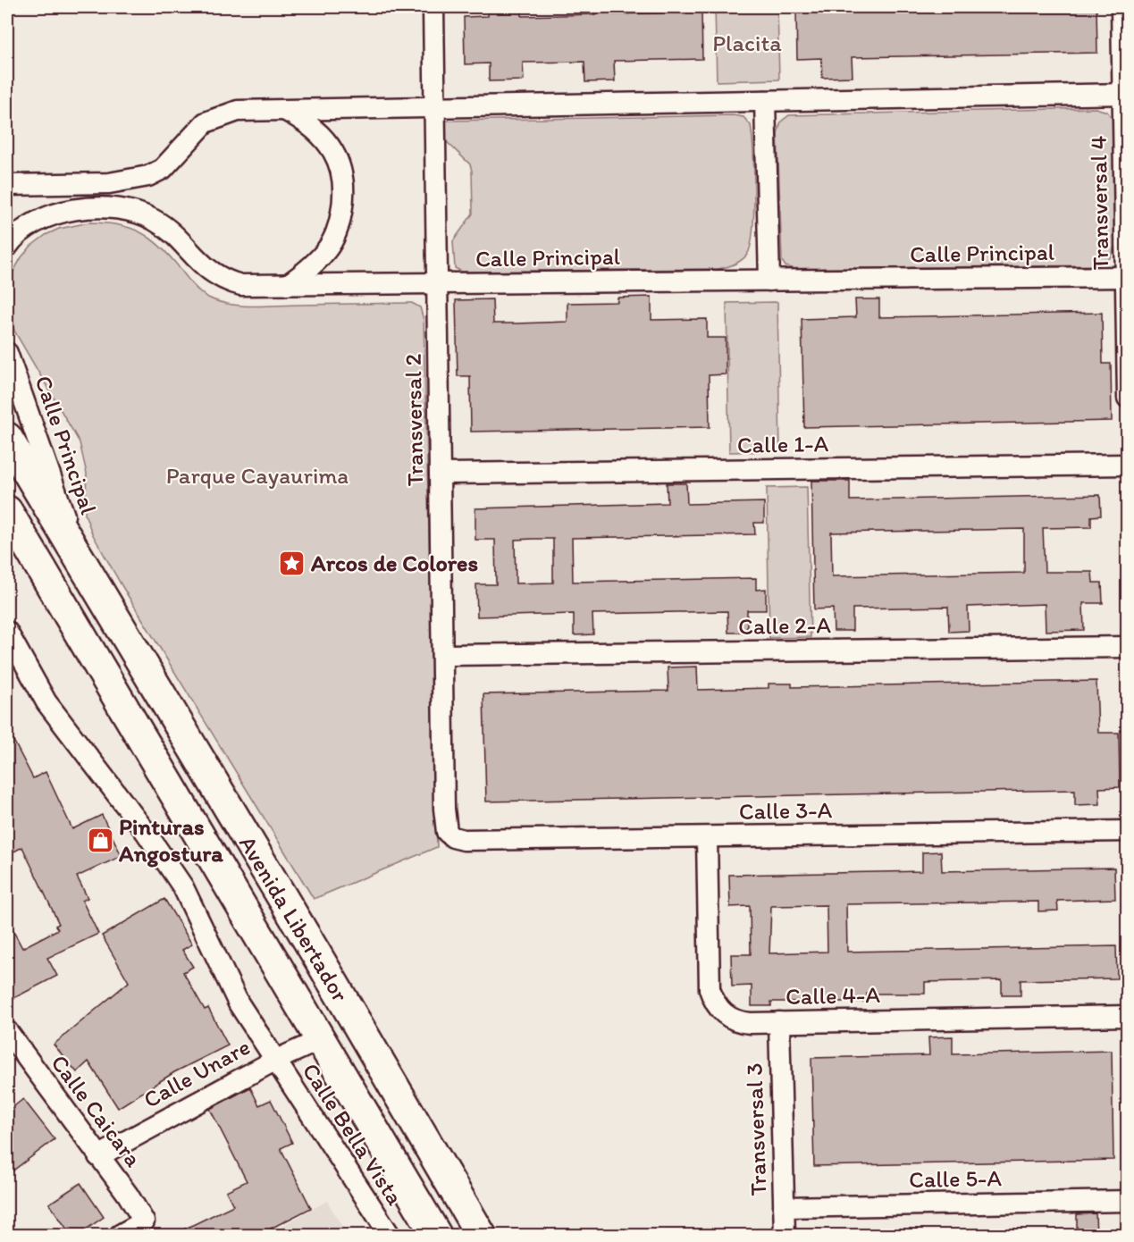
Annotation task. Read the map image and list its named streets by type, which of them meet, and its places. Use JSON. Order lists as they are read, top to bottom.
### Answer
{
  "streets": {
    "main road": ["Avenida Libertador"],
    "street": [
      "Transversal 4",
      "Calle Principal",
      "Transversal 2",
      "Calle 1-A",
      "Calle 2-A",
      "Calle 3-A",
      "Calle 4-A",
      "Calle Unare",
      "Calle Caicara",
      "Transversal 3",
      "Calle Bella Vista",
      "Calle 5-A"
    ]
  },
  "crossings": [
    ["Transversal 4", "Calle Principal"],
    ["Calle Principal", "Transversal 2"],
    ["Calle Principal", "Avenida Libertador"],
    ["Transversal 2", "Calle 1-A"],
    ["Transversal 2", "Calle 2-A"],
    ["Transversal 2", "Calle 3-A"],
    ["Calle 3-A", "Calle 4-A"],
    ["Avenida Libertador", "Calle Unare"],
    ["Calle 4-A", "Transversal 3"],
    ["Calle Unare", "Calle Caicara"],
    ["Calle Unare", "Calle Bella Vista"],
    ["Transversal 3", "Calle 5-A"]
  ],
  "parks": ["Placita", "Parque Cayaurima"],
  "places": {
    "place": ["Arcos de Colores"],
    "shop": ["Pinturas Angostura"]
  }
}
